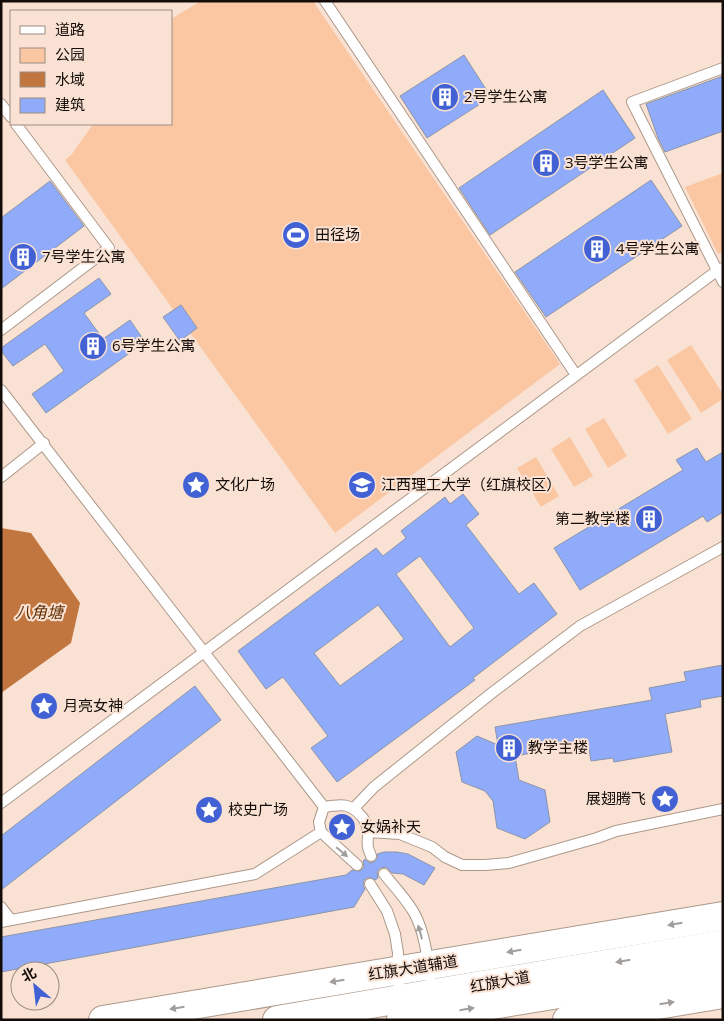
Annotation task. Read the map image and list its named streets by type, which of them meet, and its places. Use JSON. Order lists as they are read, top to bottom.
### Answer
{
  "streets": {
    "main road": ["红旗大道辅道", "红旗大道"]
  },
  "one_way": ["红旗大道辅道"],
  "water": ["八角塘"],
  "places": {
    "building": [
      "2号学生公寓",
      "3号学生公寓",
      "4号学生公寓",
      "7号学生公寓",
      "6号学生公寓",
      "第二教学楼",
      "教学主楼"
    ],
    "sports": ["田径场"],
    "place": [
      "文化广场",
      "月亮女神",
      "展翅腾飞",
      "校史广场",
      "女娲补天"
    ],
    "school or university": ["江西理工大学（红旗校区）"]
  },
  "legend": [
    "道路",
    "公园",
    "水域",
    "建筑"
  ],
  "north": "top left"
}
